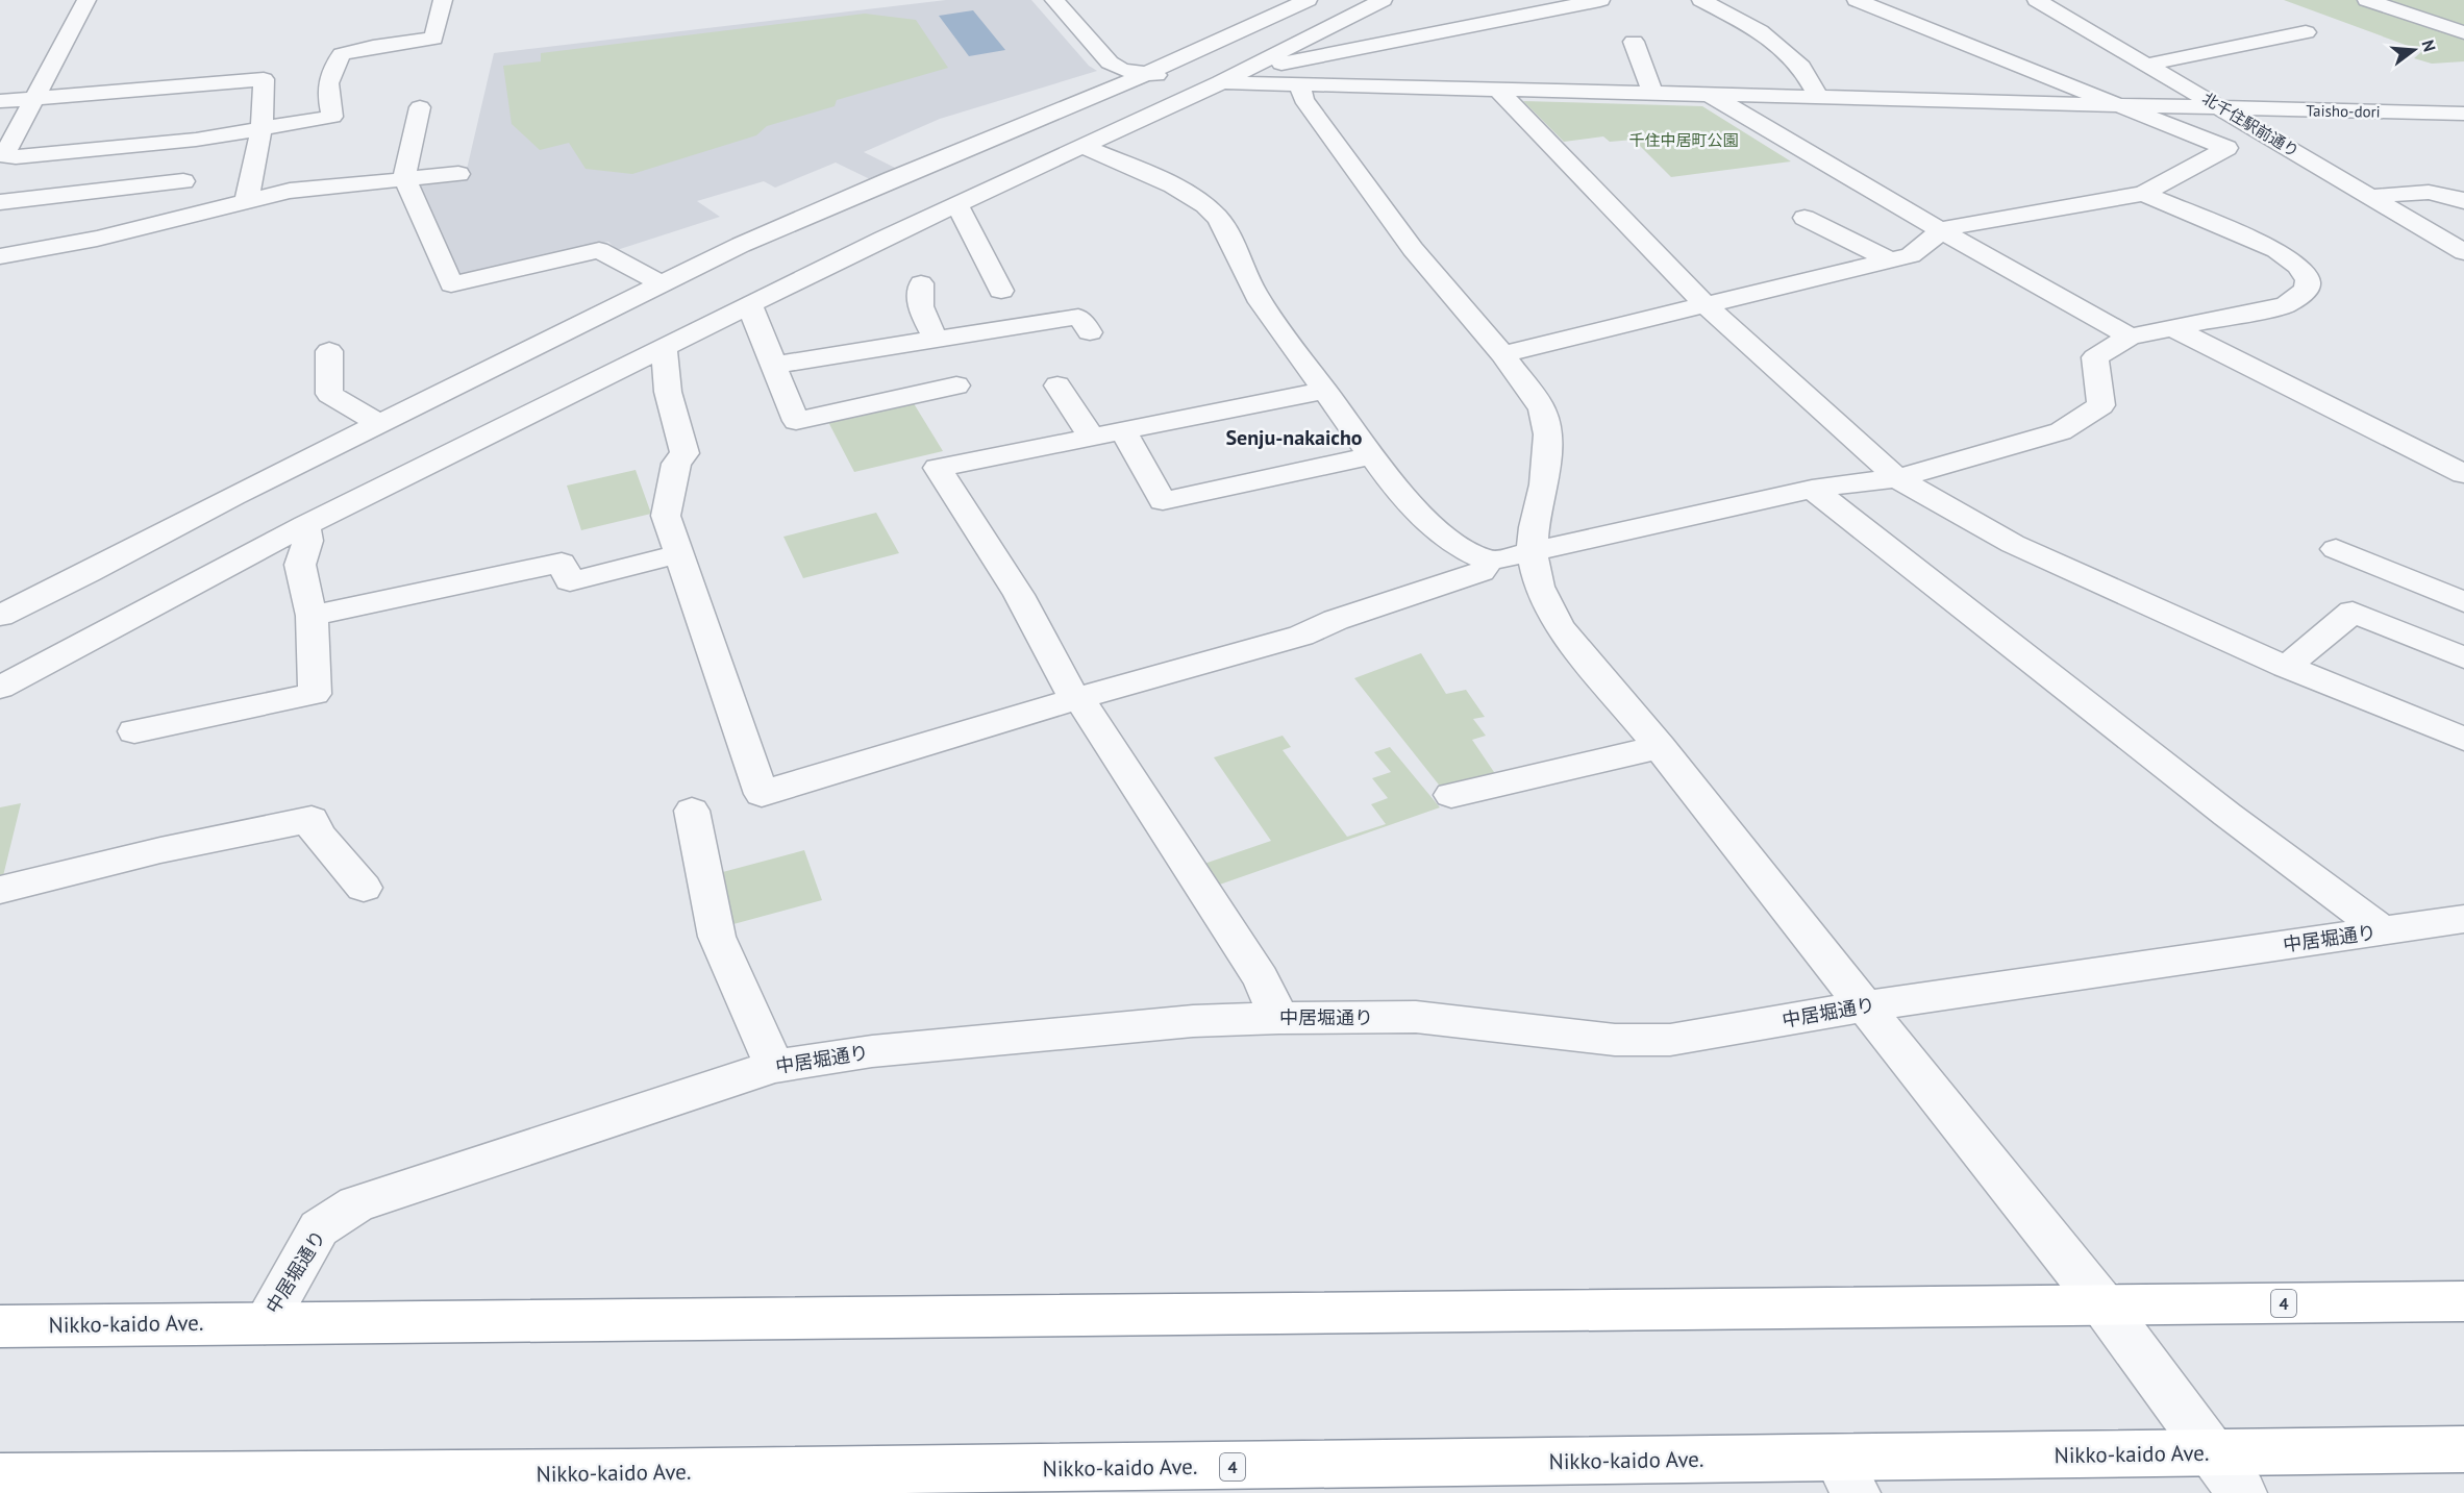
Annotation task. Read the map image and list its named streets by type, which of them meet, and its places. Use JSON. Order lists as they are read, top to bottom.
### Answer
{
  "streets": {
    "highway": ["4", "Nikko-kaido Ave."],
    "street": ["Taisho-dori", "北千住駅前通り", "中居堀通り"]
  },
  "crossings": [
    ["Taisho-dori", "北千住駅前通り"],
    ["中居堀通り", "Nikko-kaido Ave."]
  ],
  "districts": ["Senju-nakaicho"],
  "parks": ["千住中居町公園"],
  "north": "right"
}
